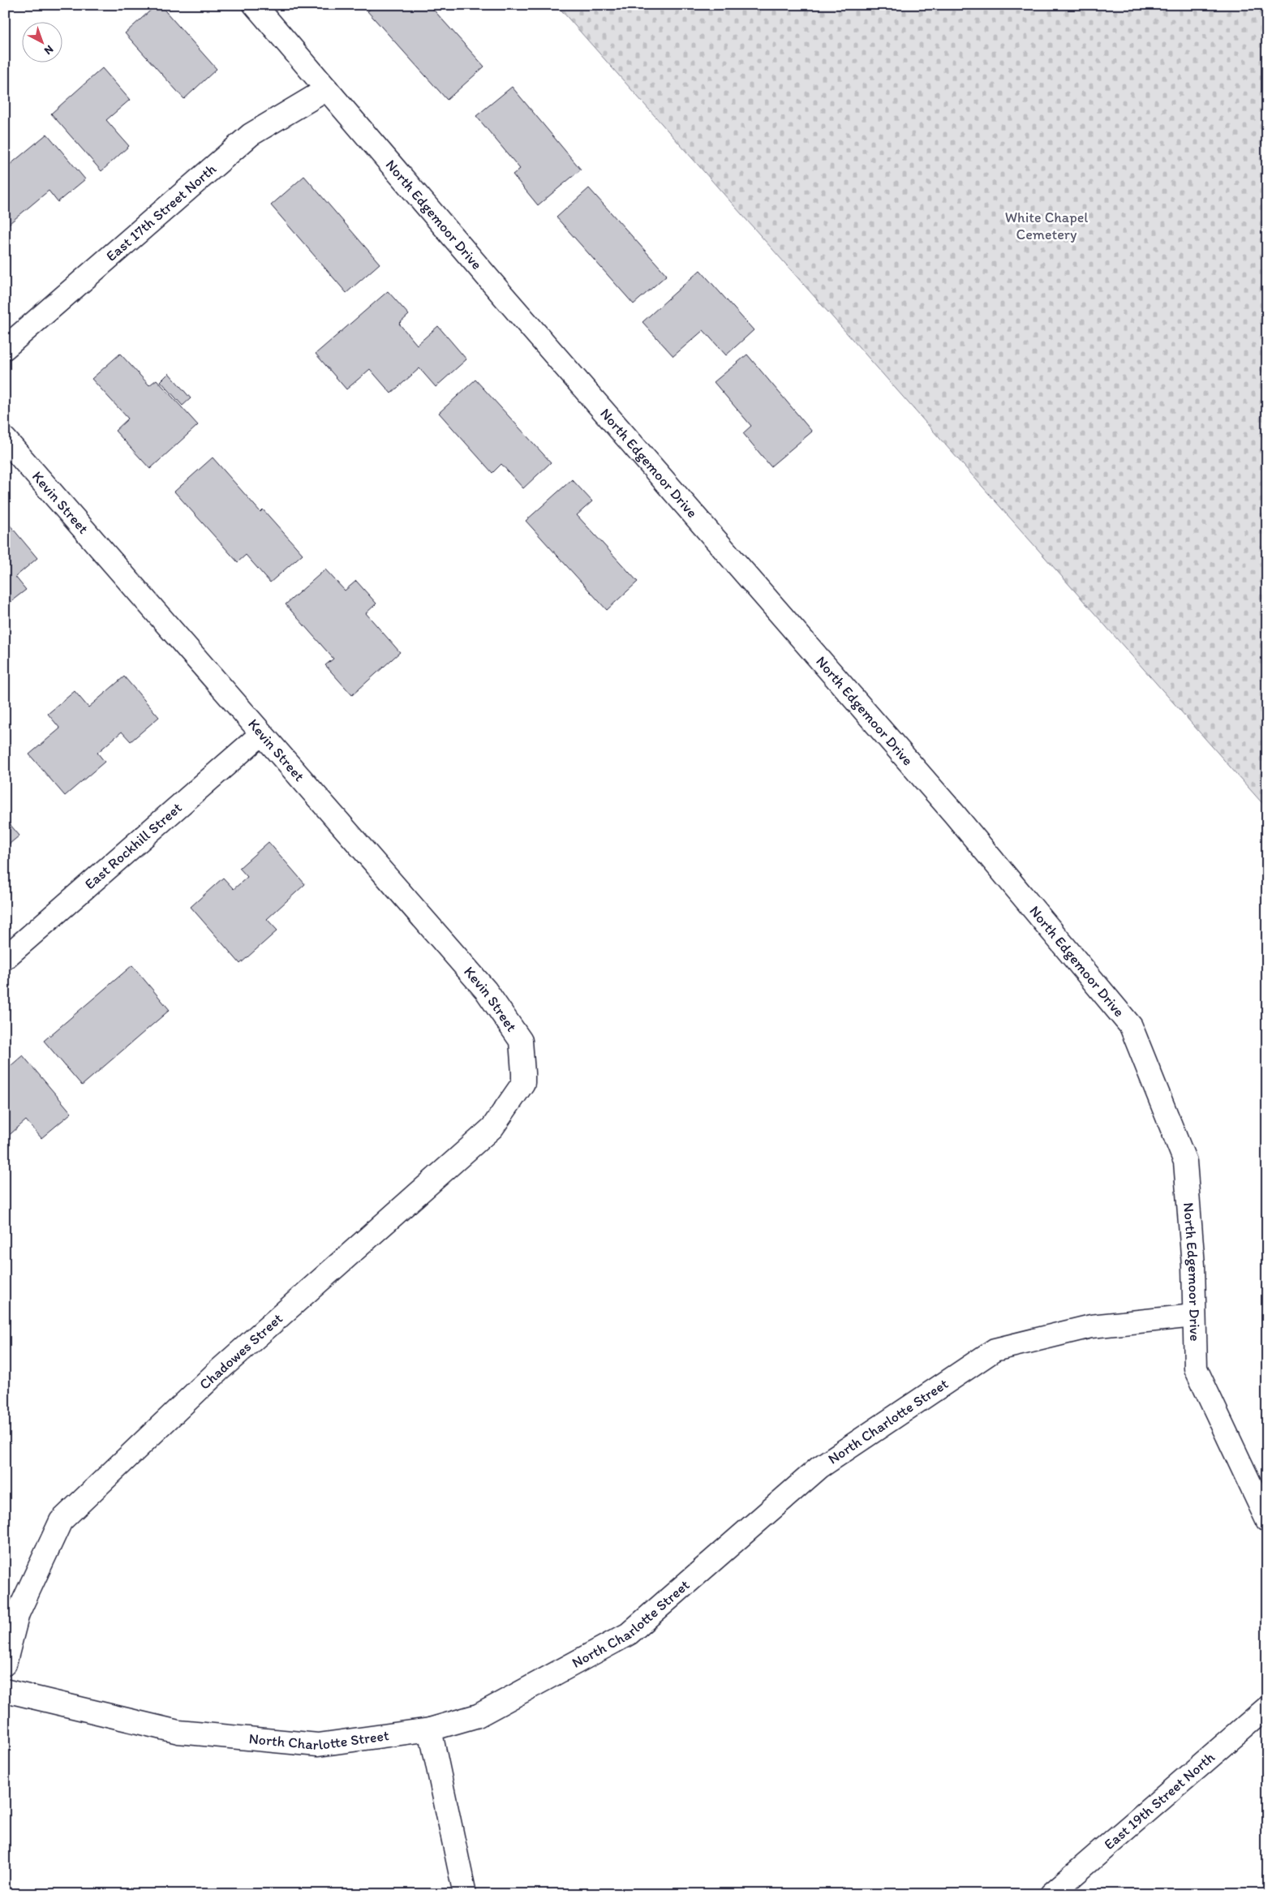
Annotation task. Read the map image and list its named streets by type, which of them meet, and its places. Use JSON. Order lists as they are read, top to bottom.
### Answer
{
  "streets": {
    "street": [
      "East 17th Street North",
      "North Edgemoor Drive",
      "Kevin Street",
      "East Rockhill Street",
      "Chadowes Street",
      "North Charlotte Street",
      "East 19th Street North"
    ]
  },
  "crossings": [
    ["East 17th Street North", "North Edgemoor Drive"],
    ["North Edgemoor Drive", "North Charlotte Street"],
    ["Kevin Street", "East Rockhill Street"],
    ["Kevin Street", "Chadowes Street"]
  ],
  "parks": ["White Chapel Cemetery"],
  "north": "bottom right"
}
